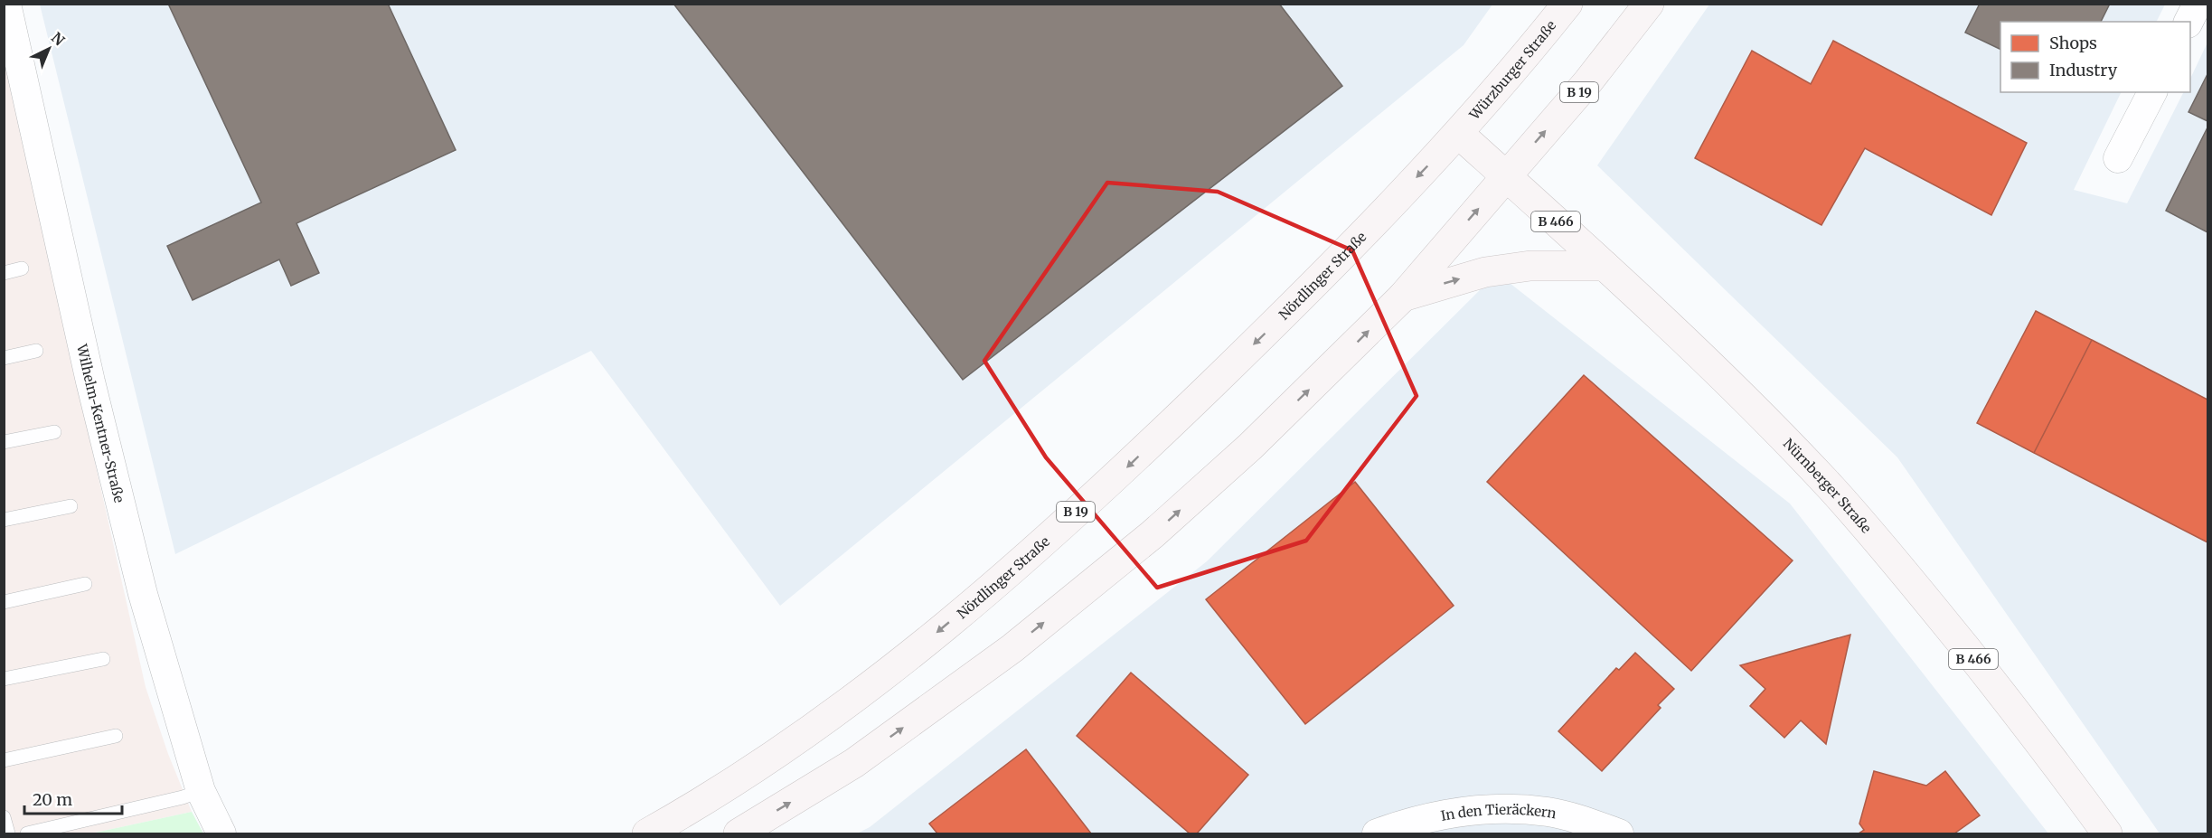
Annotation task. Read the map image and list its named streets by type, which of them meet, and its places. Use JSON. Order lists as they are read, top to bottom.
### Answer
{
  "streets": {
    "main road": [
      "Würzburger Straße",
      "B 19",
      "B 466",
      "Nördlinger Straße",
      "Nürnberger Straße"
    ],
    "street": ["Wilhelm-Kentner-Straße", "In den Tieräckern"]
  },
  "crossings": [
    ["Würzburger Straße", "B 466"],
    ["Würzburger Straße", "Nördlinger Straße"],
    ["B 19", "B 466"],
    ["B 19", "Nürnberger Straße"],
    ["B 466", "Nördlinger Straße"],
    ["B 466", "Nürnberger Straße"]
  ],
  "legend": ["Shops", "Industry"],
  "scale_bar": "20 m",
  "north": "top right"
}
